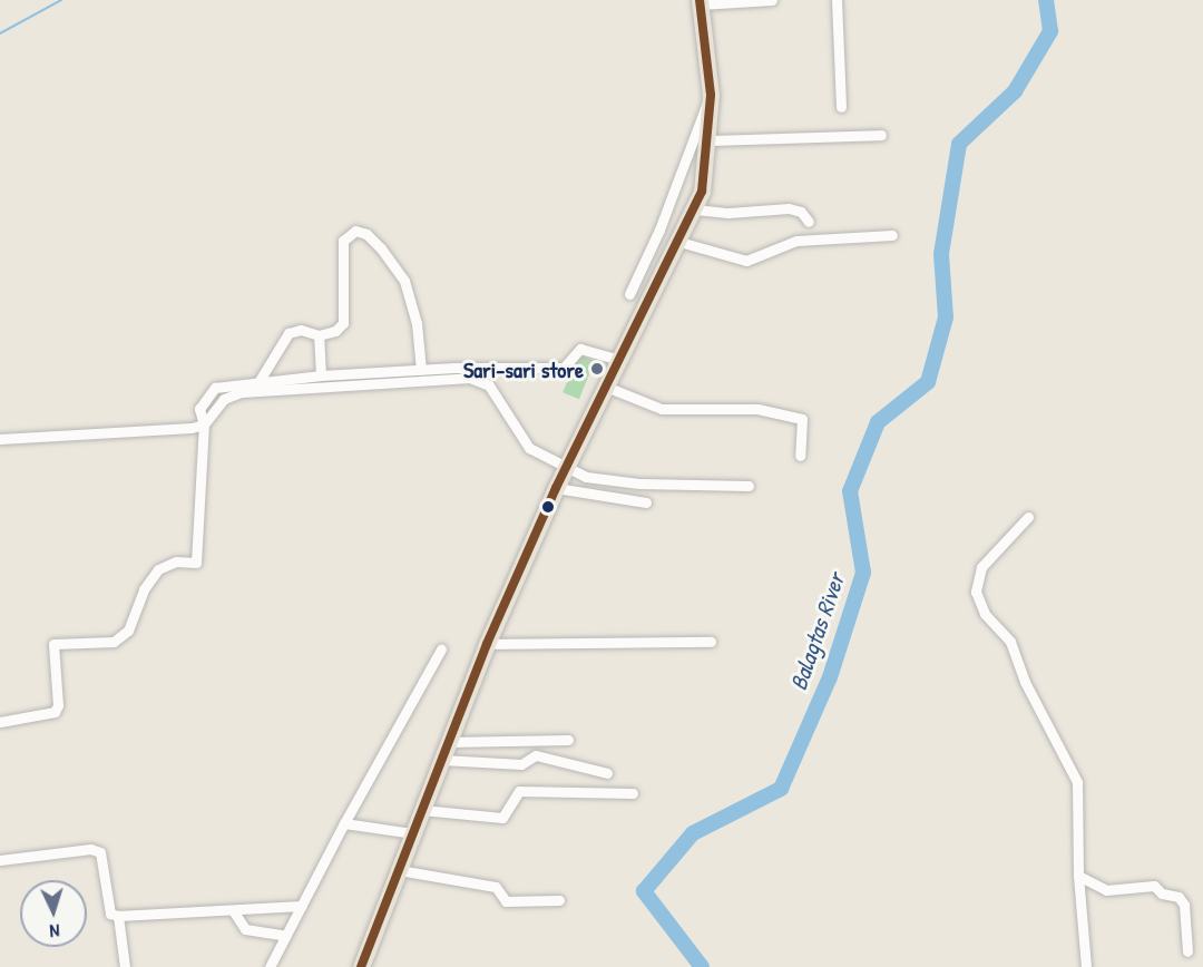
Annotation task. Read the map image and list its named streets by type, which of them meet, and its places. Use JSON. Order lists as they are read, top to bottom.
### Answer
{
  "water": ["Balagtas River"],
  "places": ["Sari-sari store"],
  "north": "bottom"
}
